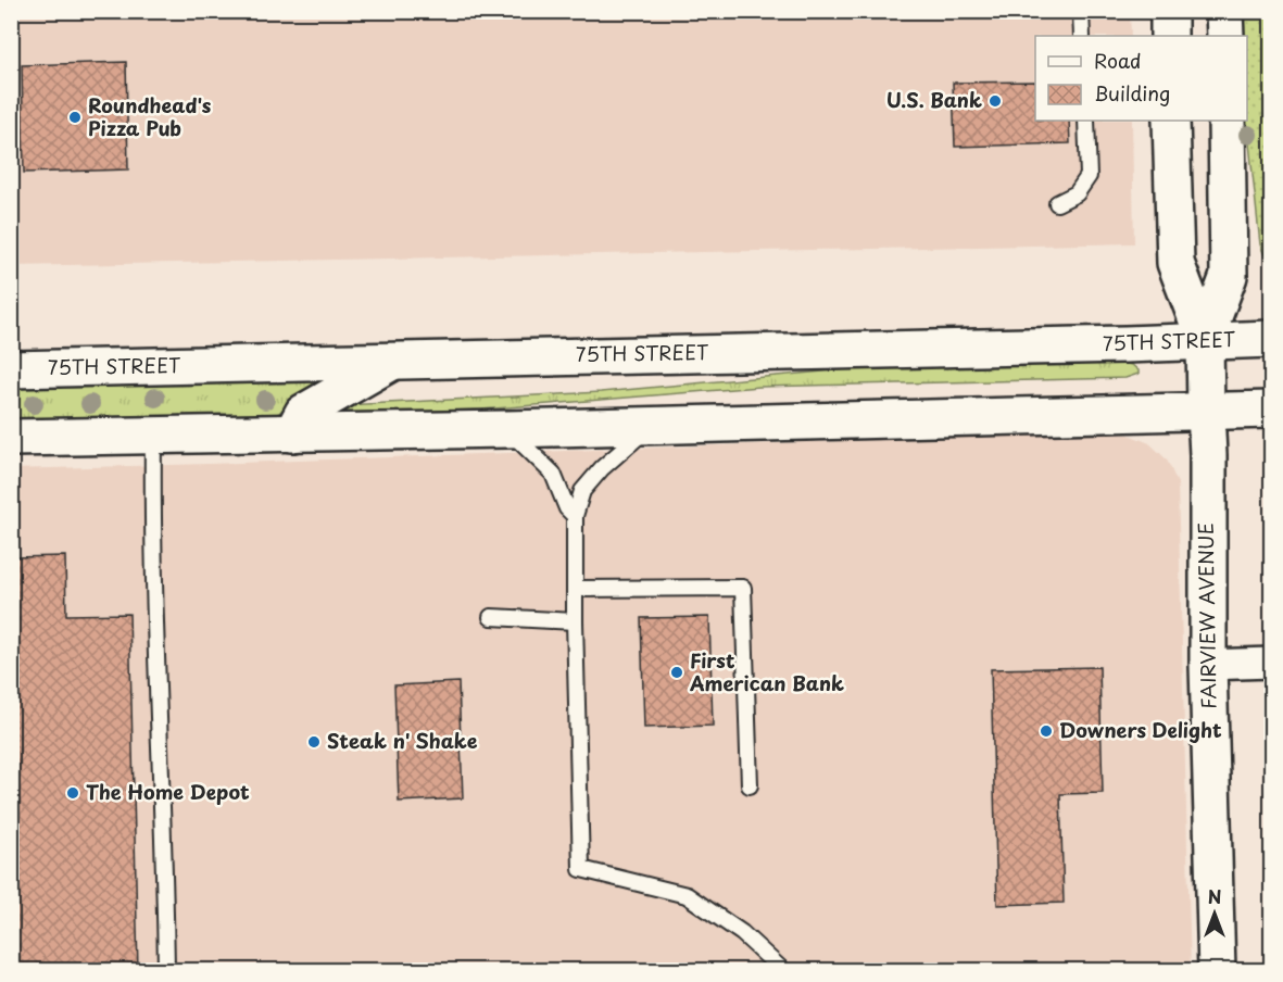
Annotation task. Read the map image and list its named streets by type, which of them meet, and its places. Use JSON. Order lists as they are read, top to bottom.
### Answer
{
  "streets": {
    "main road": ["75TH STREET", "FAIRVIEW AVENUE"]
  },
  "crossings": [
    ["75TH STREET", "FAIRVIEW AVENUE"]
  ],
  "places": [
    "U.S. Bank",
    "Roundhead's Pizza Pub",
    "First American Bank",
    "Downers Delight",
    "Steak n' Shake",
    "The Home Depot"
  ],
  "legend": ["Road", "Building"],
  "north": "top"
}
